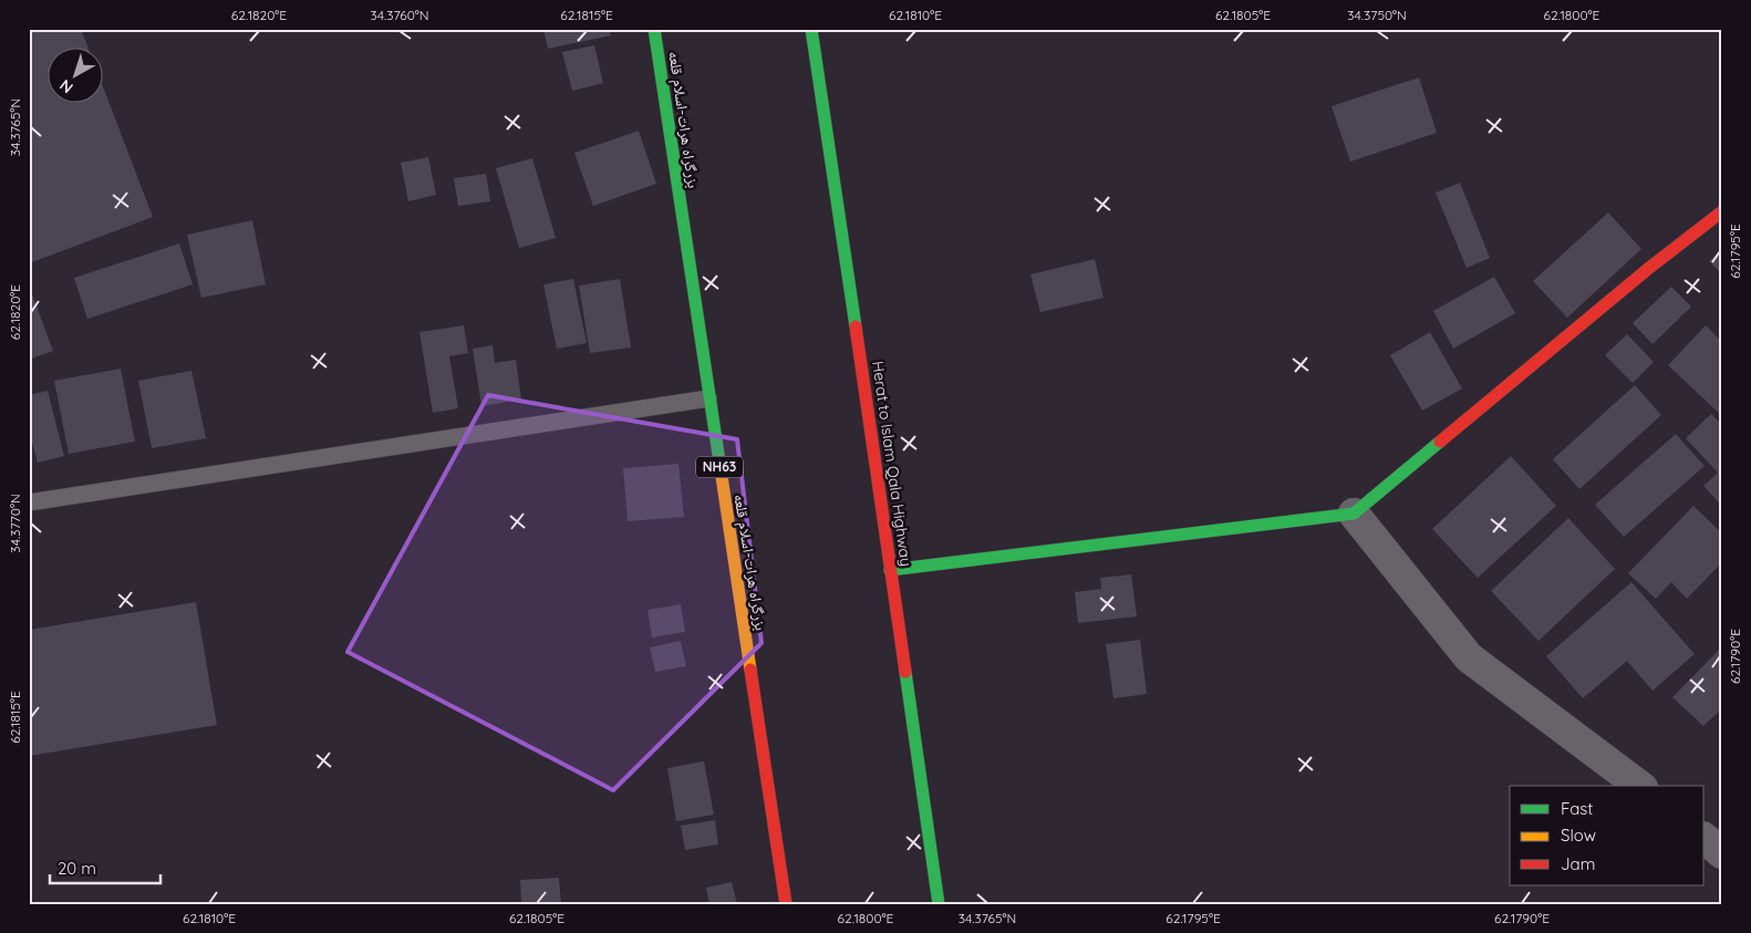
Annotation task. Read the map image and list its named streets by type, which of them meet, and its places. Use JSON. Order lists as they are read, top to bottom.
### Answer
{
  "streets": {
    "main road": ["بزرگراه هرات-اسلام قلعه", "Herat to Islam Qala Highway", "NH63"]
  },
  "legend": ["Fast", "Slow", "Jam"],
  "scale_bar": "20 m",
  "north": "bottom left",
  "coordinates": [
    "62.1820°E",
    "34.3760°N",
    "62.1815°E",
    "62.1810°E",
    "62.1805°E",
    "34.3750°N",
    "62.1800°E",
    "34.3765°N",
    "62.1795°E",
    "34.3770°N",
    "62.1790°E"
  ]
}
